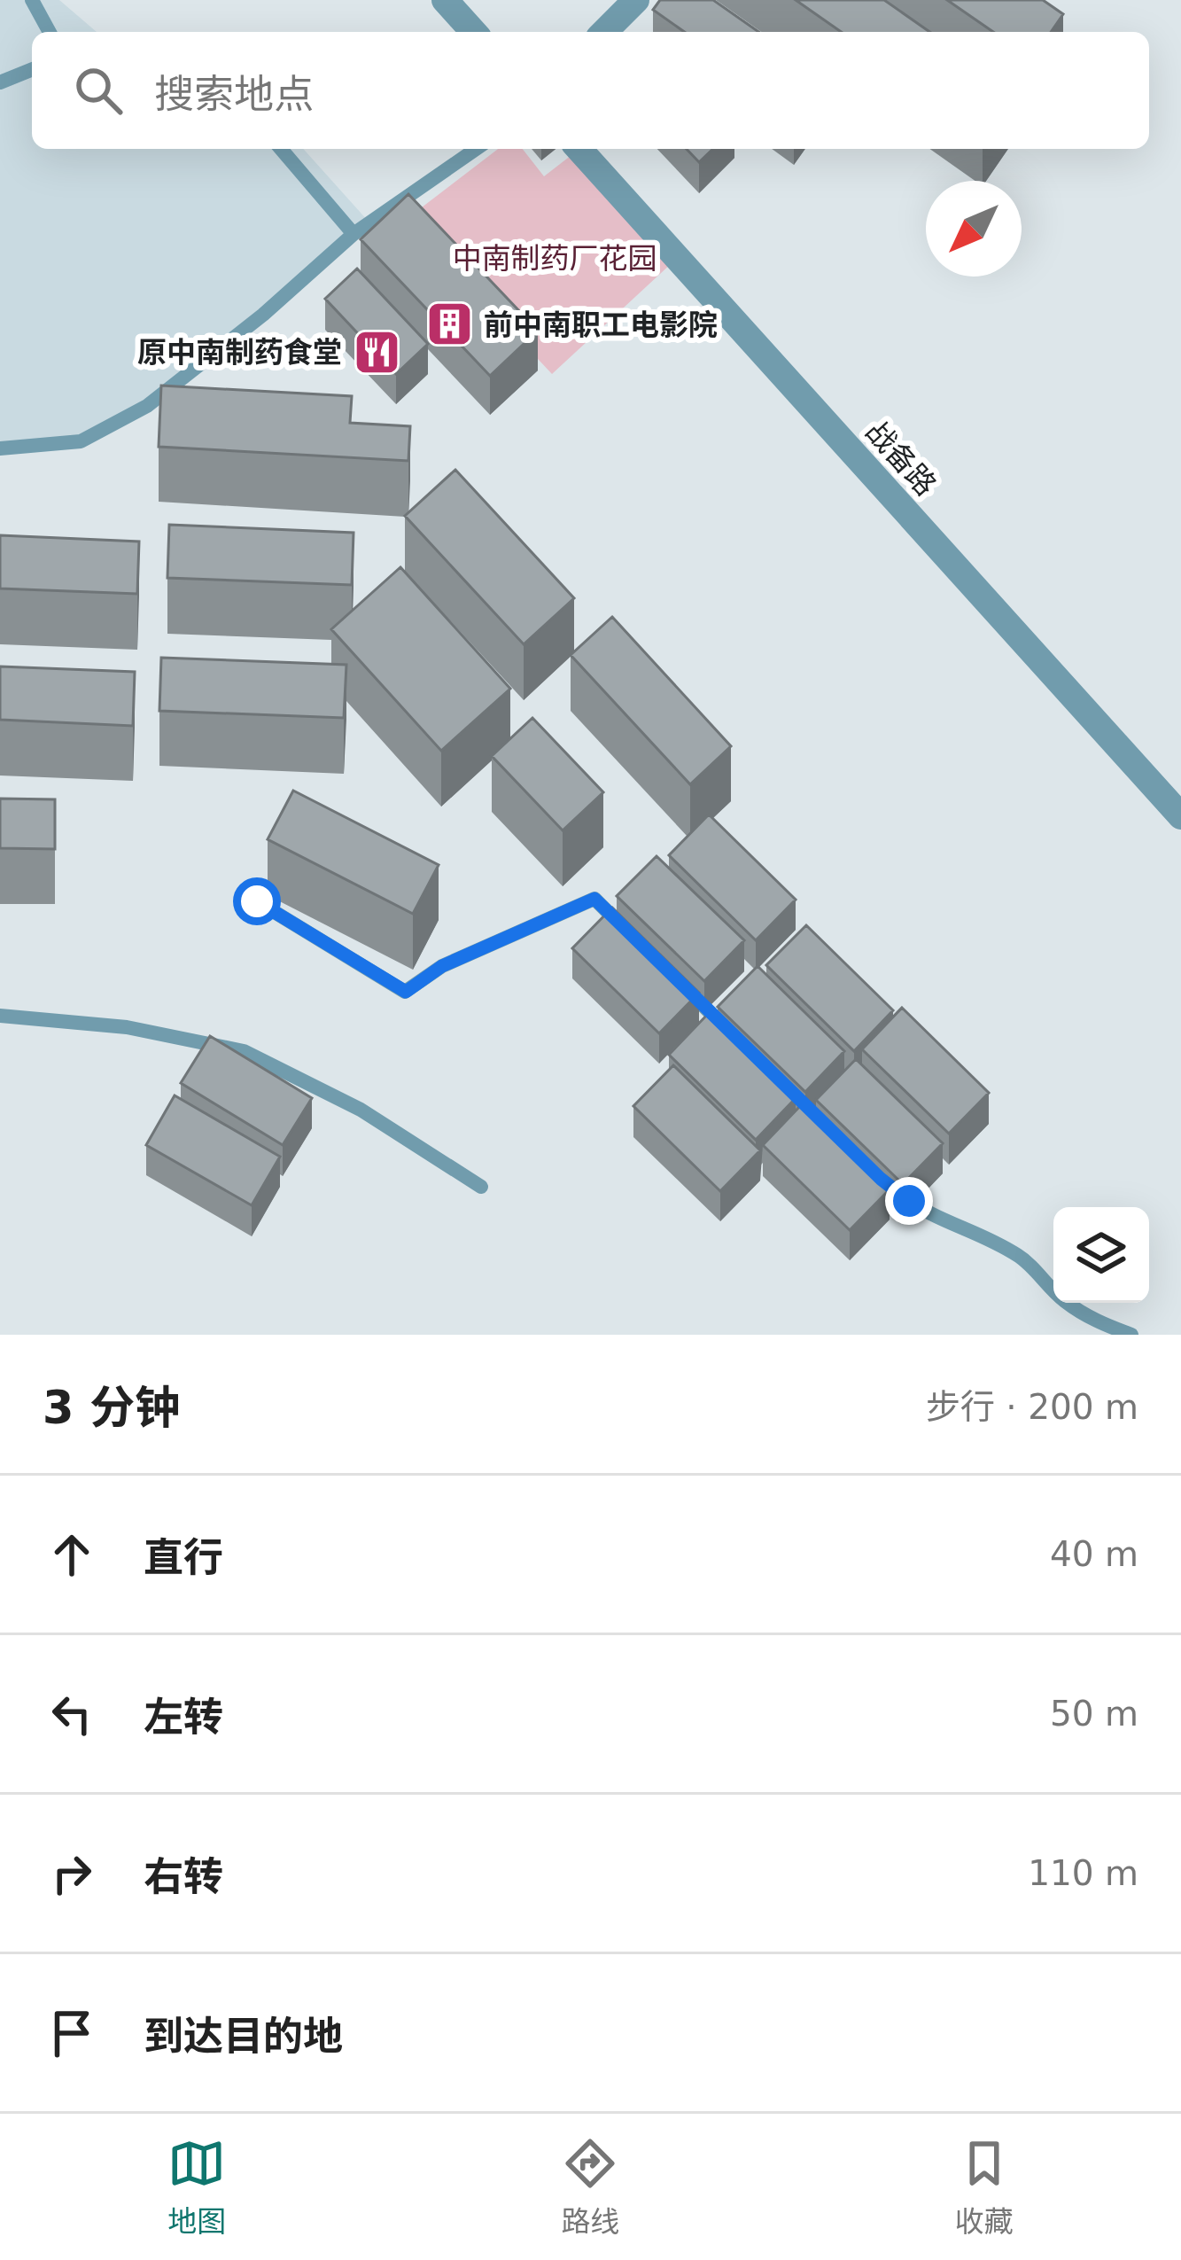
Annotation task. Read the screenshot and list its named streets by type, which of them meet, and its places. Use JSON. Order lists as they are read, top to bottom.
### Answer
{
  "streets": {
    "street": ["战备路"]
  },
  "parks": ["中南制药厂花园"],
  "places": {
    "building": ["前中南职工电影院"],
    "restaurant": ["原中南制药食堂"]
  },
  "north": "bottom left",
  "page": {
    "search": "搜索地点",
    "heading": ["3 分钟", "步行 · 200 m"],
    "list": [
      ["直行", "40 m"],
      ["左转", "50 m"],
      ["右转", "110 m"],
      "到达目的地"
    ],
    "nav": ["地图", "路线", "收藏"]
  }
}
